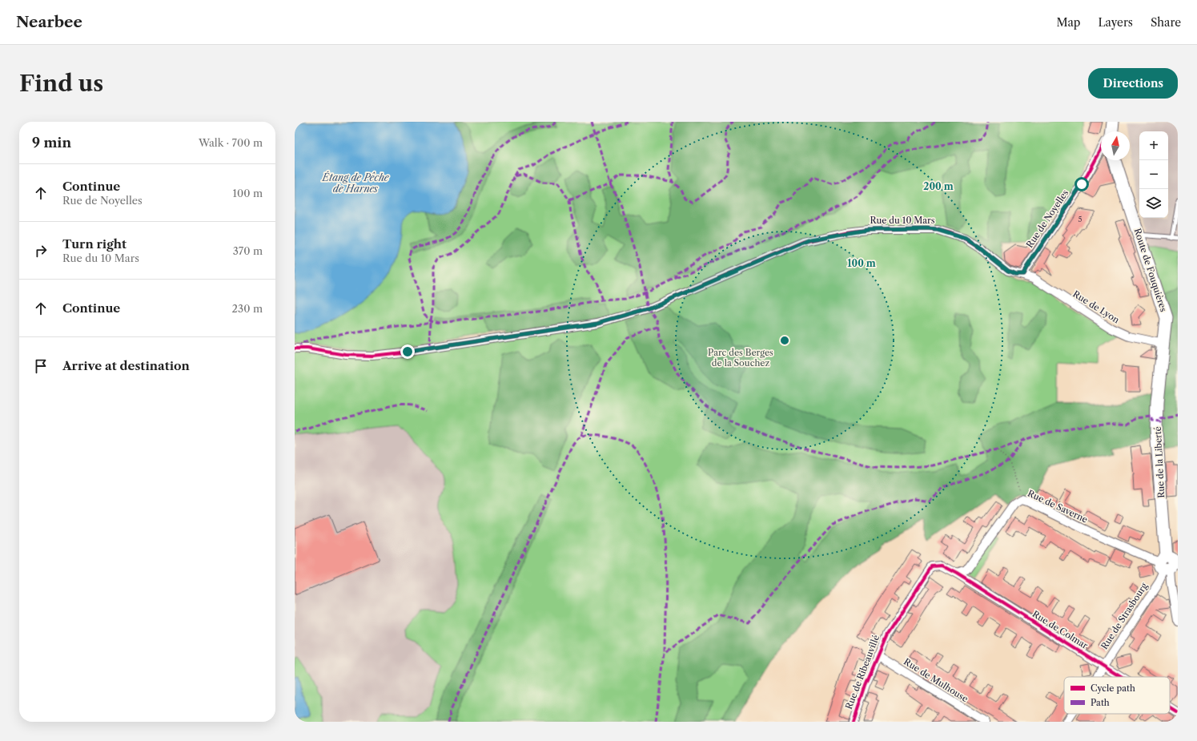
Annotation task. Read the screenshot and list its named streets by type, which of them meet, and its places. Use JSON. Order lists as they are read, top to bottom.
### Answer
{
  "streets": {
    "street": [
      "Rue de Noyelles",
      "Rue du 10 Mars",
      "Route de Fouquières",
      "Rue de Lyon",
      "Rue de la Liberté",
      "Rue de Saverne",
      "Rue de Strasbourg",
      "Rue de Colmar",
      "Rue de Ribeauvillé",
      "Rue de Mulhouse"
    ]
  },
  "crossings": [
    ["Rue de Noyelles", "Rue du 10 Mars"],
    ["Rue de Noyelles", "Rue de Lyon"],
    ["Rue du 10 Mars", "Rue de Lyon"],
    ["Route de Fouquières", "Rue de Lyon"],
    ["Route de Fouquières", "Rue de la Liberté"],
    ["Rue de la Liberté", "Rue de Saverne"],
    ["Rue de la Liberté", "Rue de Strasbourg"],
    ["Rue de Saverne", "Rue de Strasbourg"],
    ["Rue de Saverne", "Rue de Colmar"],
    ["Rue de Strasbourg", "Rue de Colmar"],
    ["Rue de Colmar", "Rue de Ribeauvillé"],
    ["Rue de Ribeauvillé", "Rue de Mulhouse"]
  ],
  "water": ["Étang de Pêche de Harnes"],
  "parks": ["Parc des Berges de la Souchez"],
  "house_numbers": ["5"],
  "legend": ["Cycle path", "Path"],
  "north": "top",
  "page": {
    "header": "Nearbee",
    "nav": ["Map", "Layers", "Share"],
    "buttons": "Directions",
    "title": "Find us",
    "heading": ["9 min", "Walk · 700 m"],
    "map_buttons": ["+", "−"],
    "list": [
      ["Continue", "Rue de Noyelles", "100 m"],
      ["Turn right", "Rue du 10 Mars", "370 m"],
      ["Continue", "230 m"],
      "Arrive at destination"
    ]
  },
  "rings": ["200 m", "100 m"]
}
